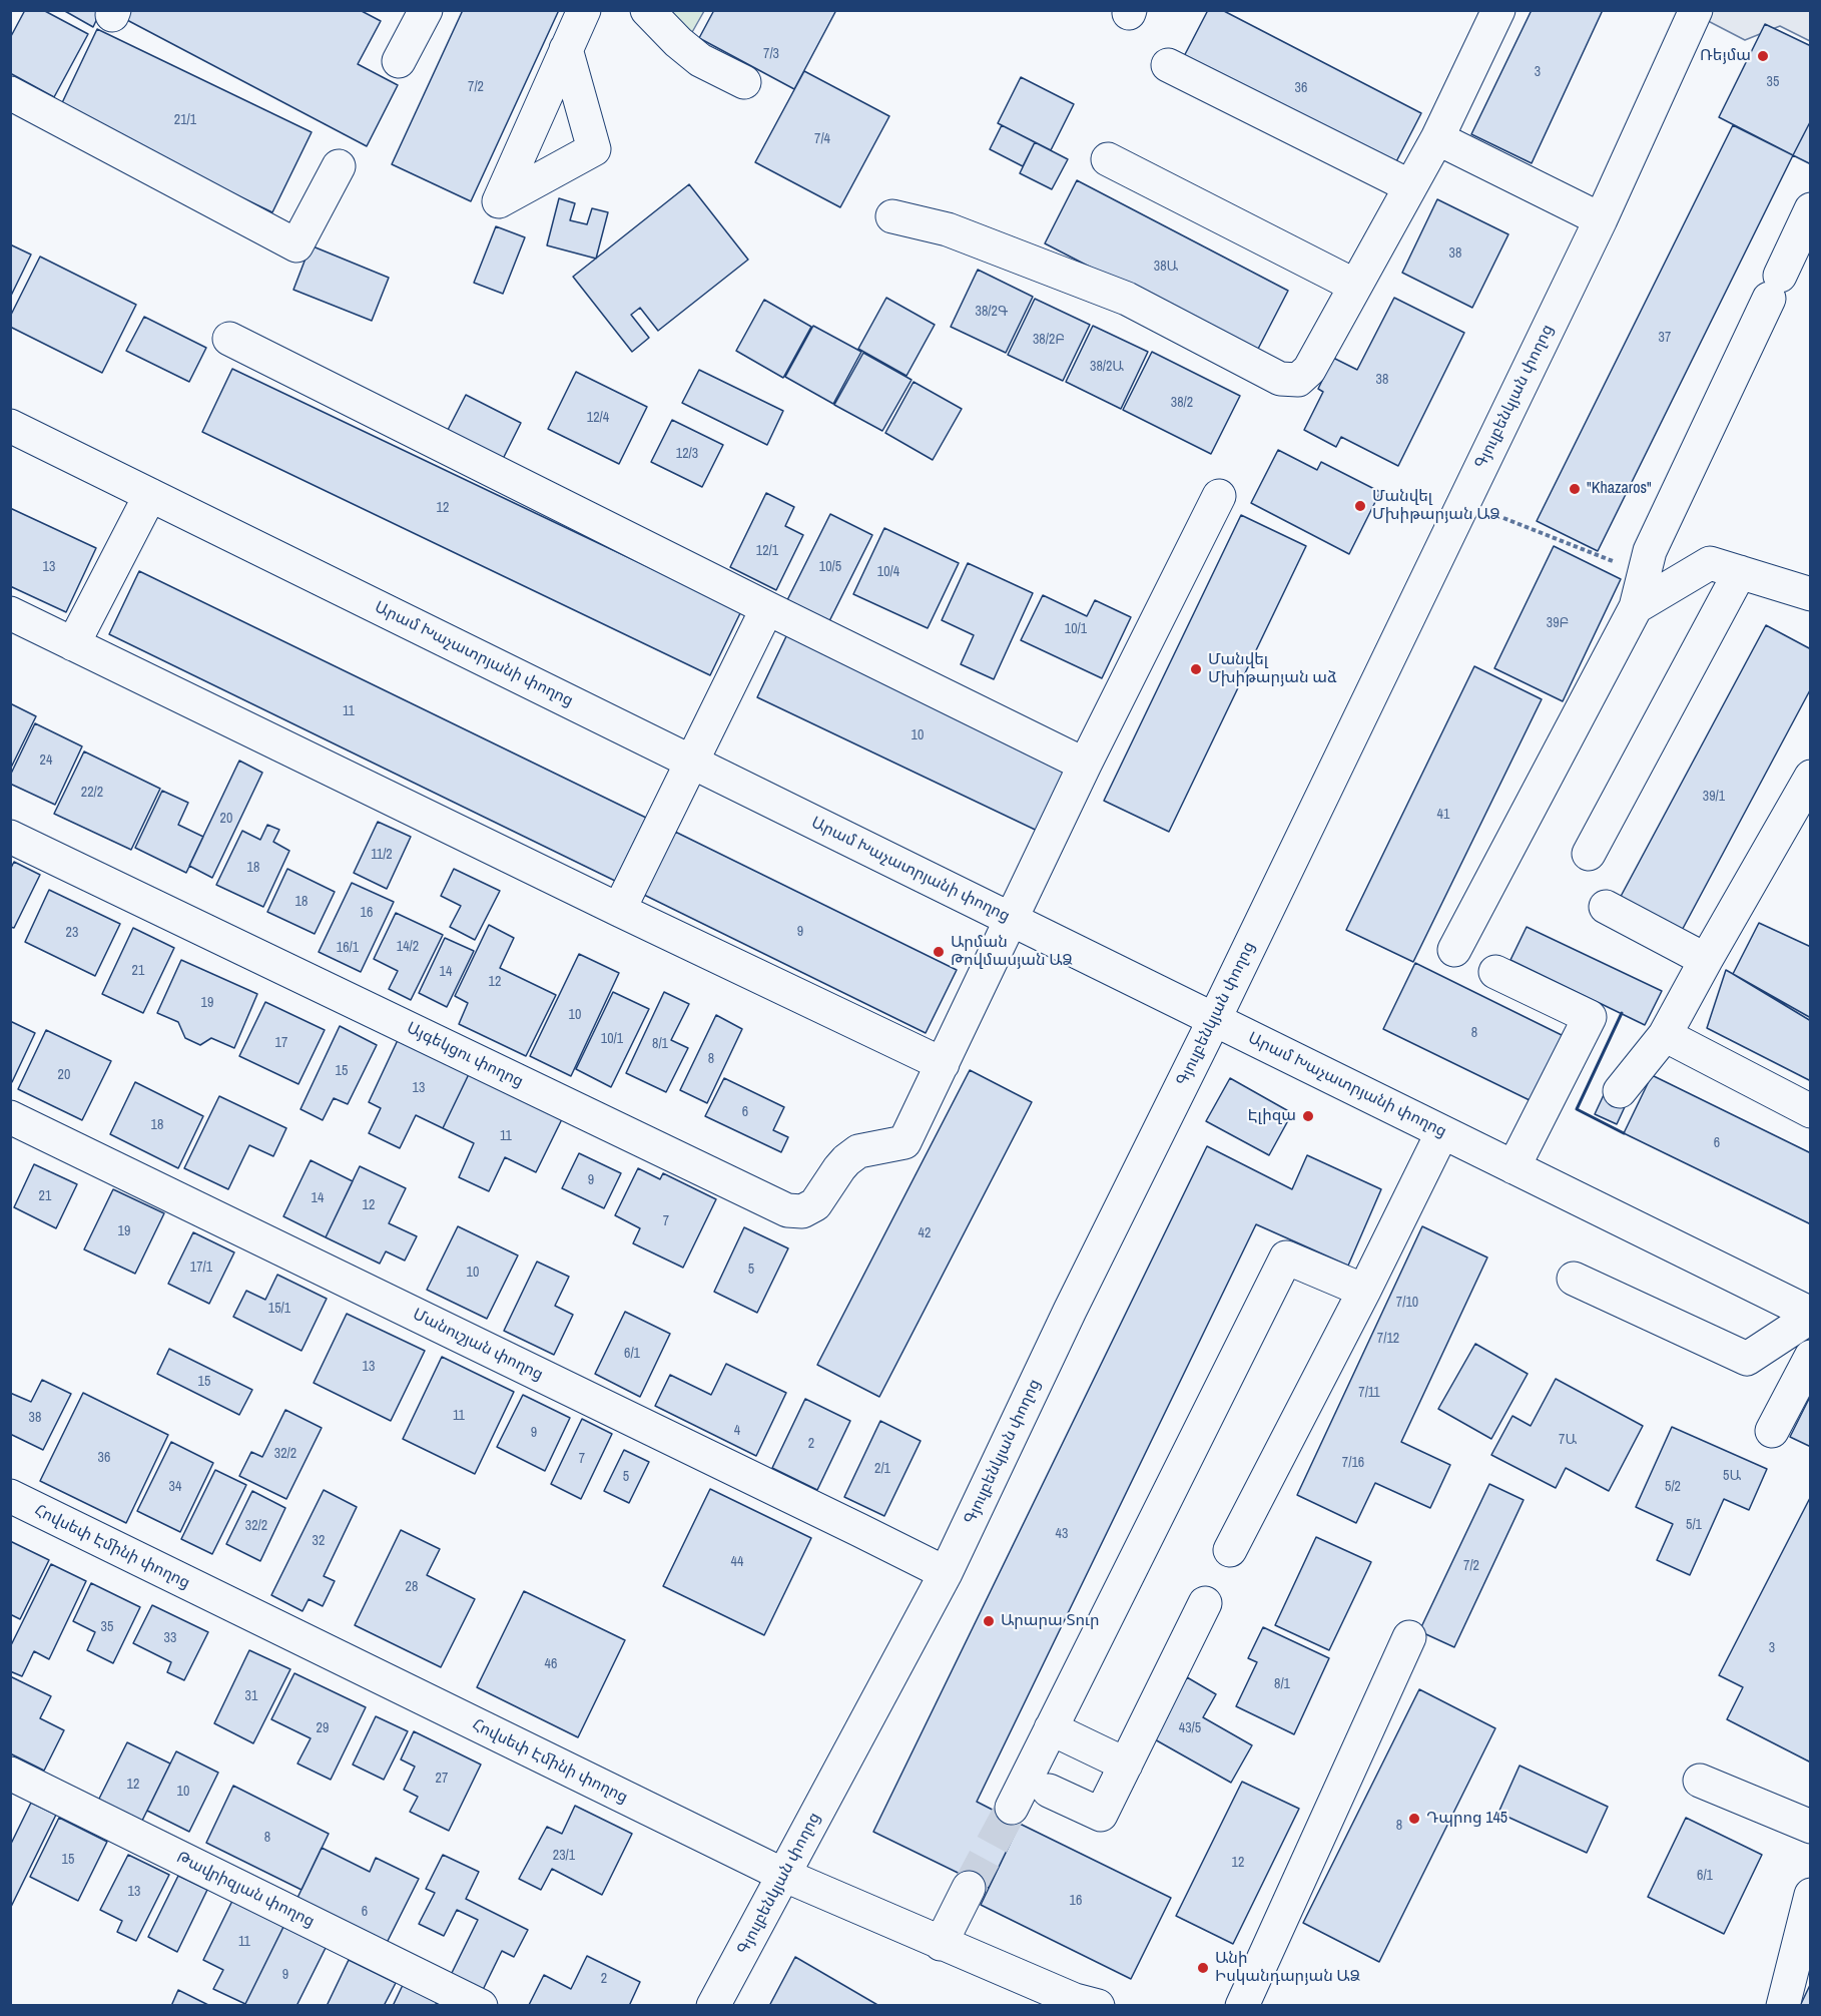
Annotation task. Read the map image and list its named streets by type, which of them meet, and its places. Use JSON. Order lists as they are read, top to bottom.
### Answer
{
  "streets": {
    "street": [
      "Գյուլբենկյան փողոց",
      "Արամ Խաչատրյանի փողոց",
      "Այգեկցու փողոց",
      "Մանուշյան փողոց",
      "Հովսեփ Էմինի փողոց",
      "Թավրիզյան փողոց"
    ]
  },
  "crossings": [
    ["Գյուլբենկյան փողոց", "Արամ Խաչատրյանի փողոց"],
    ["Գյուլբենկյան փողոց", "Մանուշյան փողոց"],
    ["Գյուլբենկյան փողոց", "Հովսեփ Էմինի փողոց"]
  ],
  "places": [
    "Ռեյմա",
    "\"Khazaros\"",
    "Մանվել Մխիթարյան ԱՁ",
    "Մանվել Մխիթարյան աձ",
    "Արման Թովմասյան ԱՁ",
    "Էլիզա",
    "Արարա Տուր",
    "Դպրոց 145",
    "Անի Իսկանդարյան ԱՁ"
  ],
  "house_numbers": [
    "7/3",
    "3",
    "35",
    "7/2",
    "36",
    "21/1",
    "7/4",
    "38",
    "38Ա",
    "38/2Գ",
    "37",
    "38/2Բ",
    "38/2Ա",
    "38",
    "38/2",
    "12/4",
    "12/3",
    "12",
    "12/1",
    "13",
    "10/5",
    "10/4",
    "39Բ",
    "10/1",
    "11",
    "10",
    "24",
    "22/2",
    "39/1",
    "41",
    "20",
    "11/2",
    "18",
    "18",
    "16",
    "9",
    "23",
    "14/2",
    "16/1",
    "21",
    "14",
    "12",
    "19",
    "10",
    "8",
    "10/1",
    "17",
    "8/1",
    "8",
    "15",
    "20",
    "13",
    "6",
    "18",
    "11",
    "6",
    "9",
    "21",
    "14",
    "12",
    "7",
    "19",
    "42",
    "17/1",
    "5",
    "10",
    "7/10",
    "15/1",
    "7/12",
    "6/1",
    "13",
    "15",
    "7/11",
    "11",
    "38",
    "4",
    "9",
    "7Ա",
    "2",
    "32/2",
    "36",
    "7",
    "7/16",
    "2/1",
    "5Ա",
    "5",
    "34",
    "5/2",
    "5/1",
    "32/2",
    "43",
    "32",
    "44",
    "7/2",
    "28",
    "35",
    "33",
    "3",
    "46",
    "8/1",
    "31",
    "29",
    "43/5",
    "27",
    "12",
    "10",
    "8",
    "8",
    "23/1",
    "15",
    "12",
    "6/1",
    "13",
    "16",
    "6",
    "11",
    "9",
    "2"
  ]
}
